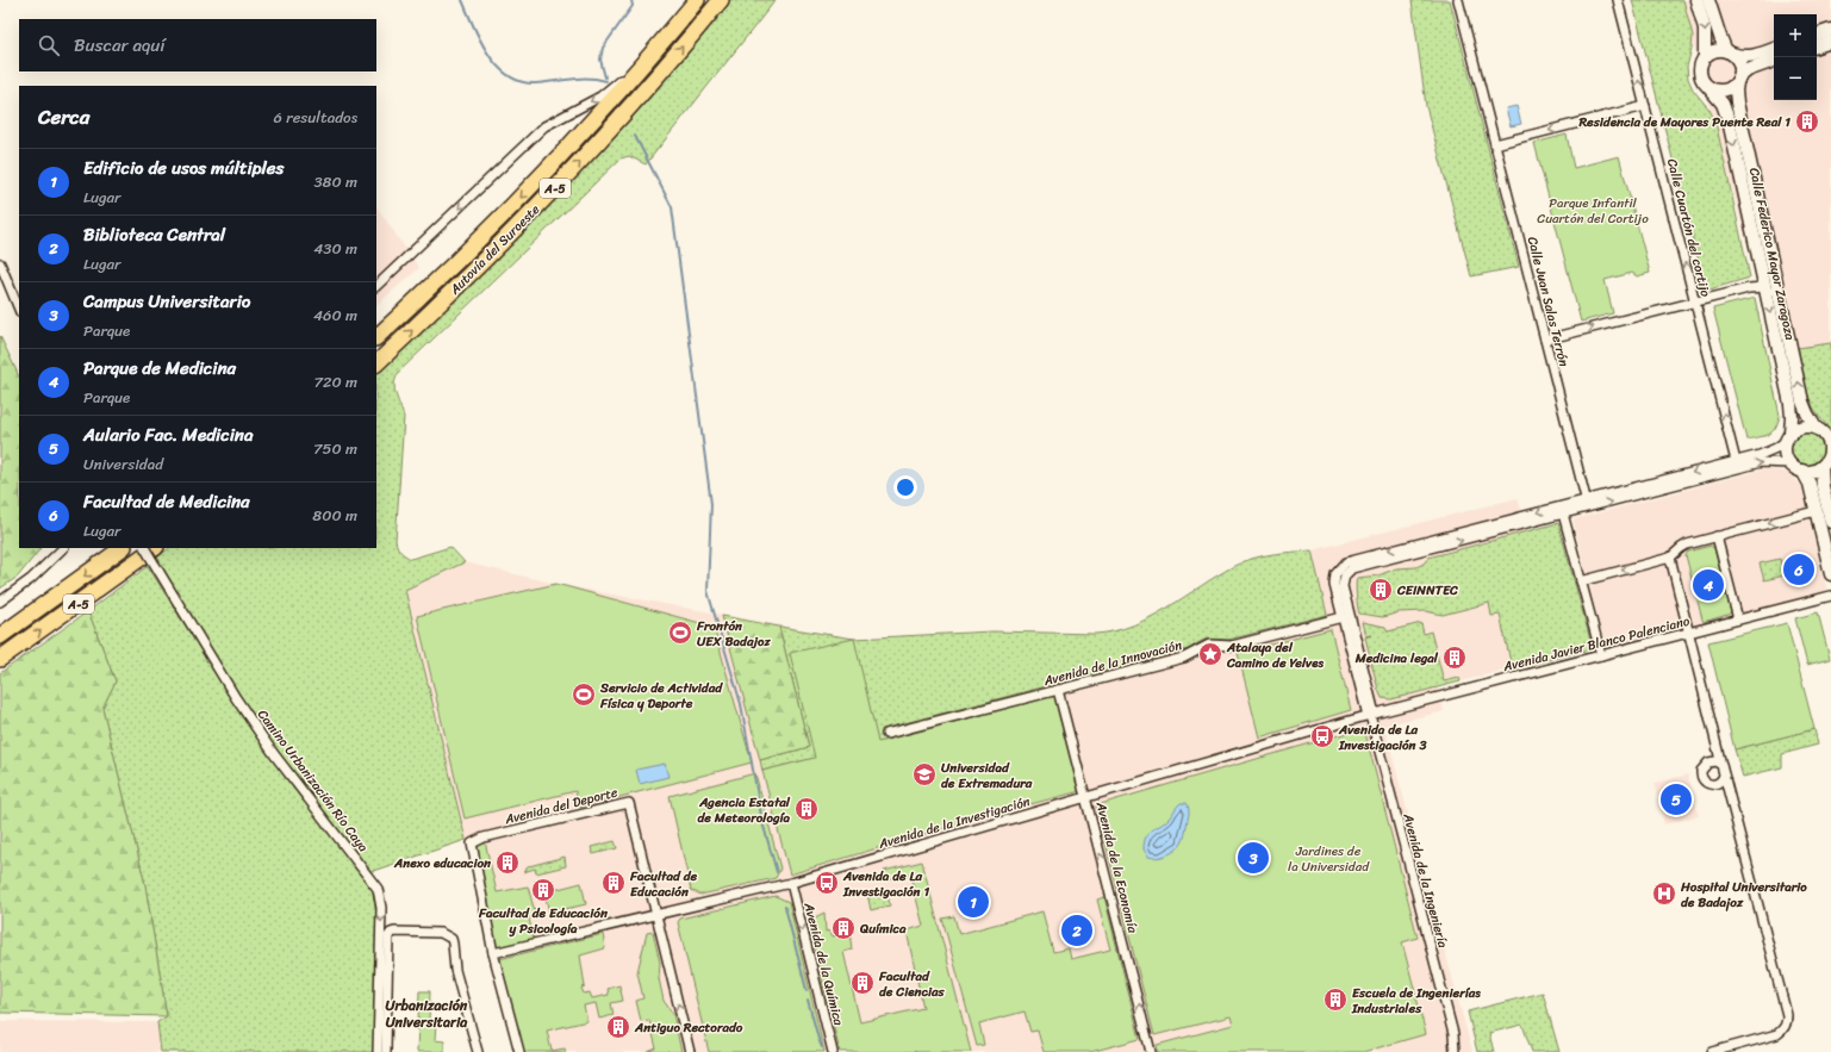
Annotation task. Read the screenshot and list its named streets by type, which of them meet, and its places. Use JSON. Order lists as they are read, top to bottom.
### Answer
{
  "streets": {
    "highway": ["A-5", "Autovía del Suroeste"],
    "main road": ["Calle Federico Mayor Zaragoza"],
    "street": [
      "Calle Cuartón del cortijo",
      "Calle Juan Salas Terrón",
      "Avenida Javier Blanco Palenciano",
      "Avenida de la Innovación",
      "Camino Urbanización Río Caya",
      "Avenida del Deporte",
      "Avenida de la Investigación",
      "Avenida de la Economía",
      "Avenida de la Ingeniería",
      "Avenida de la Química"
    ]
  },
  "crossings": [
    ["Avenida Javier Blanco Palenciano", "Avenida de la Investigación"],
    ["Avenida Javier Blanco Palenciano", "Avenida de la Ingeniería"],
    ["Avenida de la Innovación", "Avenida de la Economía"],
    ["Avenida del Deporte", "Avenida de la Investigación"],
    ["Avenida de la Investigación", "Avenida de la Economía"],
    ["Avenida de la Investigación", "Avenida de la Ingeniería"],
    ["Avenida de la Investigación", "Avenida de la Química"]
  ],
  "one_way": [
    "Calle Cuartón del cortijo",
    "Camino Urbanización Río Caya",
    "Avenida de la Economía",
    "Avenida de la Química"
  ],
  "districts": ["Urbanización Universitaria"],
  "parks": ["Parque Infantil Cuartón del Cortijo", "Jardines de la Universidad"],
  "places": {
    "building": [
      "Residencia de Mayores Puente Real 1",
      "CEINNTEC",
      "Medicina legal",
      "Agencia Estatal de Meteorología",
      "Anexo educacion",
      "Facultad de Educación",
      "Facultad de Educación y Psicología",
      "Química",
      "Facultad de Ciencias",
      "Escuela de Ingenierías Industriales",
      "Antiguo Rectorado"
    ],
    "sports": ["Frontón UEX Badajoz", "Servicio de Actividad Física y Deporte"],
    "place": ["Atalaya del Camino de Yelves"],
    "bus stop": ["Avenida de La Investigación 3", "Avenida de La Investigación 1"],
    "school or university": ["Universidad de Extremadura"],
    "hospital": ["Hospital Universitario de Badajoz"]
  },
  "page": {
    "map_buttons": ["+", "−"],
    "search": "Buscar aquí",
    "heading": ["Cerca", "6 resultados"],
    "list": [
      {
        "mark": "1",
        "name": "Edificio de usos múltiples",
        "note": "Lugar",
        "value": "380 m"
      },
      {
        "mark": "2",
        "name": "Biblioteca Central",
        "note": "Lugar",
        "value": "430 m"
      },
      {
        "mark": "3",
        "name": "Campus Universitario",
        "note": "Parque",
        "value": "460 m"
      },
      {
        "mark": "4",
        "name": "Parque de Medicina",
        "note": "Parque",
        "value": "720 m"
      },
      {
        "mark": "5",
        "name": "Aulario Fac. Medicina",
        "note": "Universidad",
        "value": "750 m"
      },
      {
        "mark": "6",
        "name": "Facultad de Medicina",
        "note": "Lugar",
        "value": "800 m"
      }
    ],
    "pins": [
      "6",
      "4",
      "5",
      "3",
      "1",
      "2"
    ]
  }
}
